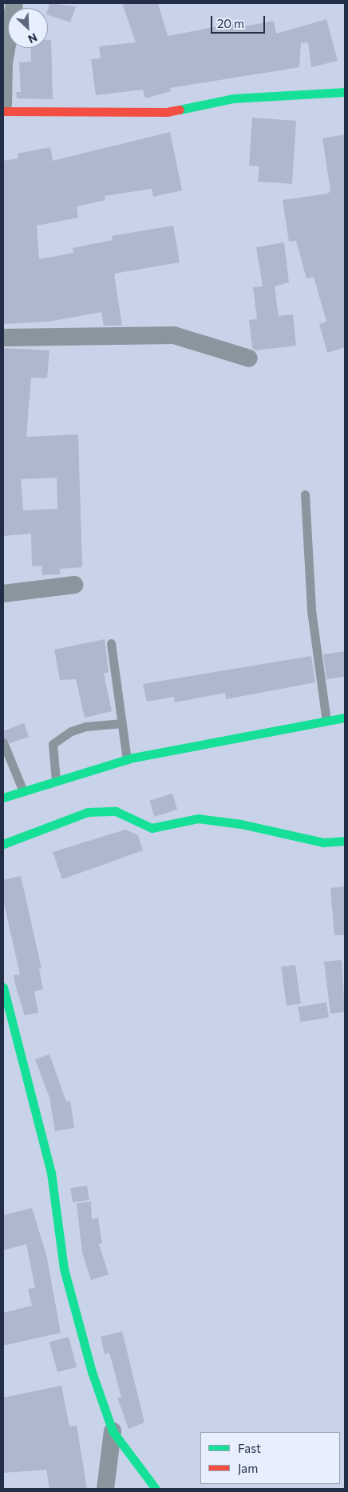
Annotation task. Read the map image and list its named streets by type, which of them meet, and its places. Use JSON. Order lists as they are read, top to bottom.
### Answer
{
  "legend": ["Fast", "Jam"],
  "scale_bar": "20 m",
  "north": "bottom right"
}
